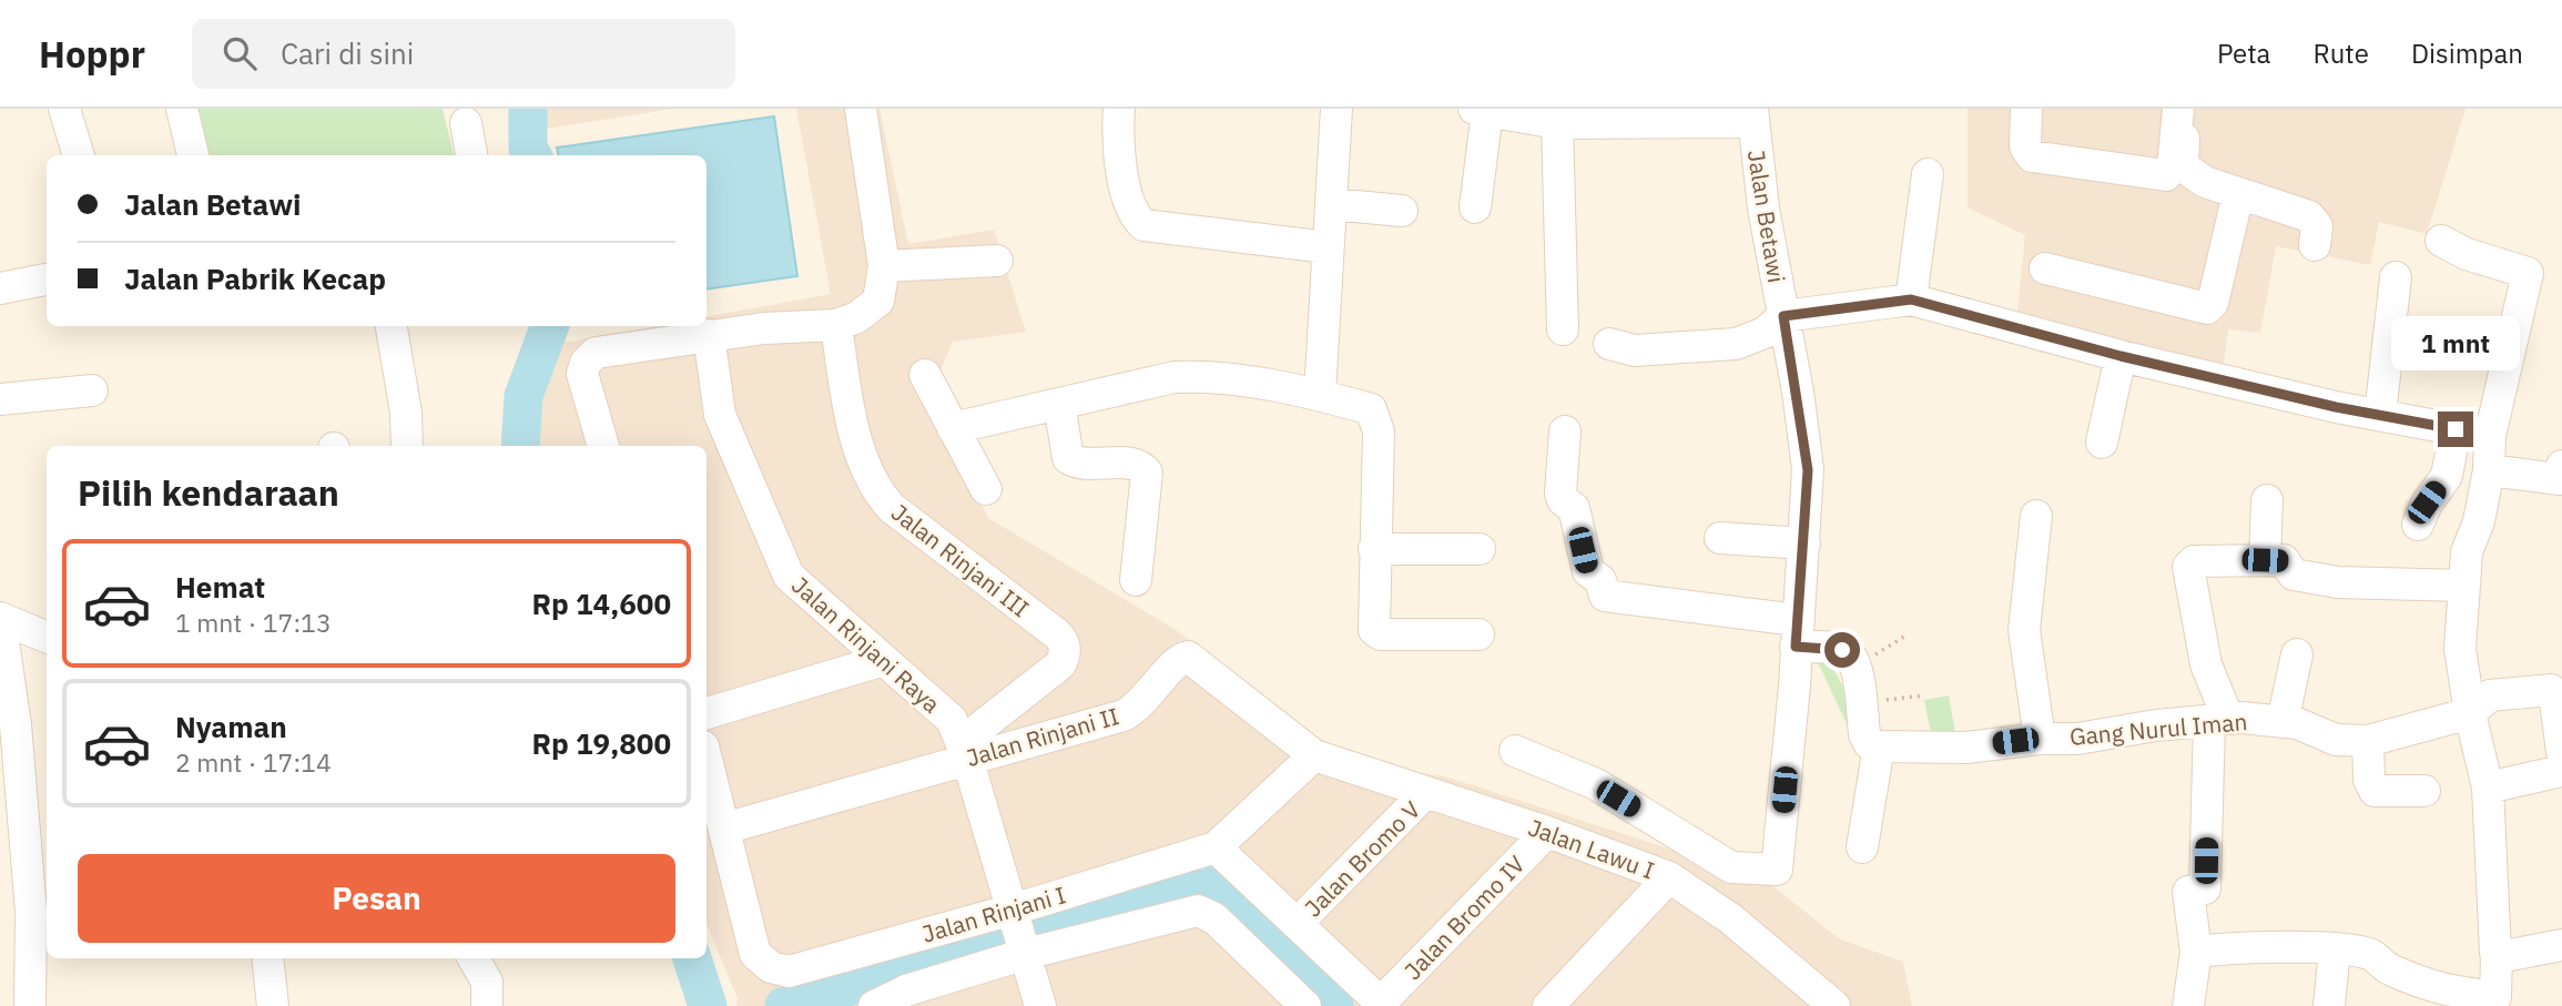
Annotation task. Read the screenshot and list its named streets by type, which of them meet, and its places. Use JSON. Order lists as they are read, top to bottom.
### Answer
{
  "streets": {
    "street": [
      "Jalan Betawi",
      "Jalan Rinjani III",
      "Jalan Rinjani Raya",
      "Gang Nurul Iman",
      "Jalan Rinjani II",
      "Jalan Lawu I",
      "Jalan Bromo V",
      "Jalan Rinjani I",
      "Jalan Bromo IV"
    ]
  },
  "crossings": [
    ["Jalan Rinjani III", "Jalan Rinjani Raya"],
    ["Jalan Rinjani III", "Jalan Rinjani II"],
    ["Jalan Rinjani Raya", "Jalan Rinjani II"],
    ["Jalan Rinjani Raya", "Jalan Rinjani I"],
    ["Jalan Rinjani II", "Jalan Lawu I"],
    ["Jalan Rinjani II", "Jalan Rinjani I"],
    ["Jalan Lawu I", "Jalan Bromo V"],
    ["Jalan Lawu I", "Jalan Bromo IV"]
  ],
  "page": {
    "header": "Hoppr",
    "search": "Cari di sini",
    "nav": ["Peta", "Rute", "Disimpan"],
    "banner": ["Jalan Betawi", "Jalan Pabrik Kecap"],
    "bubble": "1 mnt",
    "heading": "Pilih kendaraan",
    "list": [
      {
        "name": "Hemat",
        "note": "1 mnt · 17:13",
        "value": "Rp 14,600"
      },
      {
        "name": "Nyaman",
        "note": "2 mnt · 17:14",
        "value": "Rp 19,800"
      }
    ],
    "buttons": "Pesan"
  }
}
